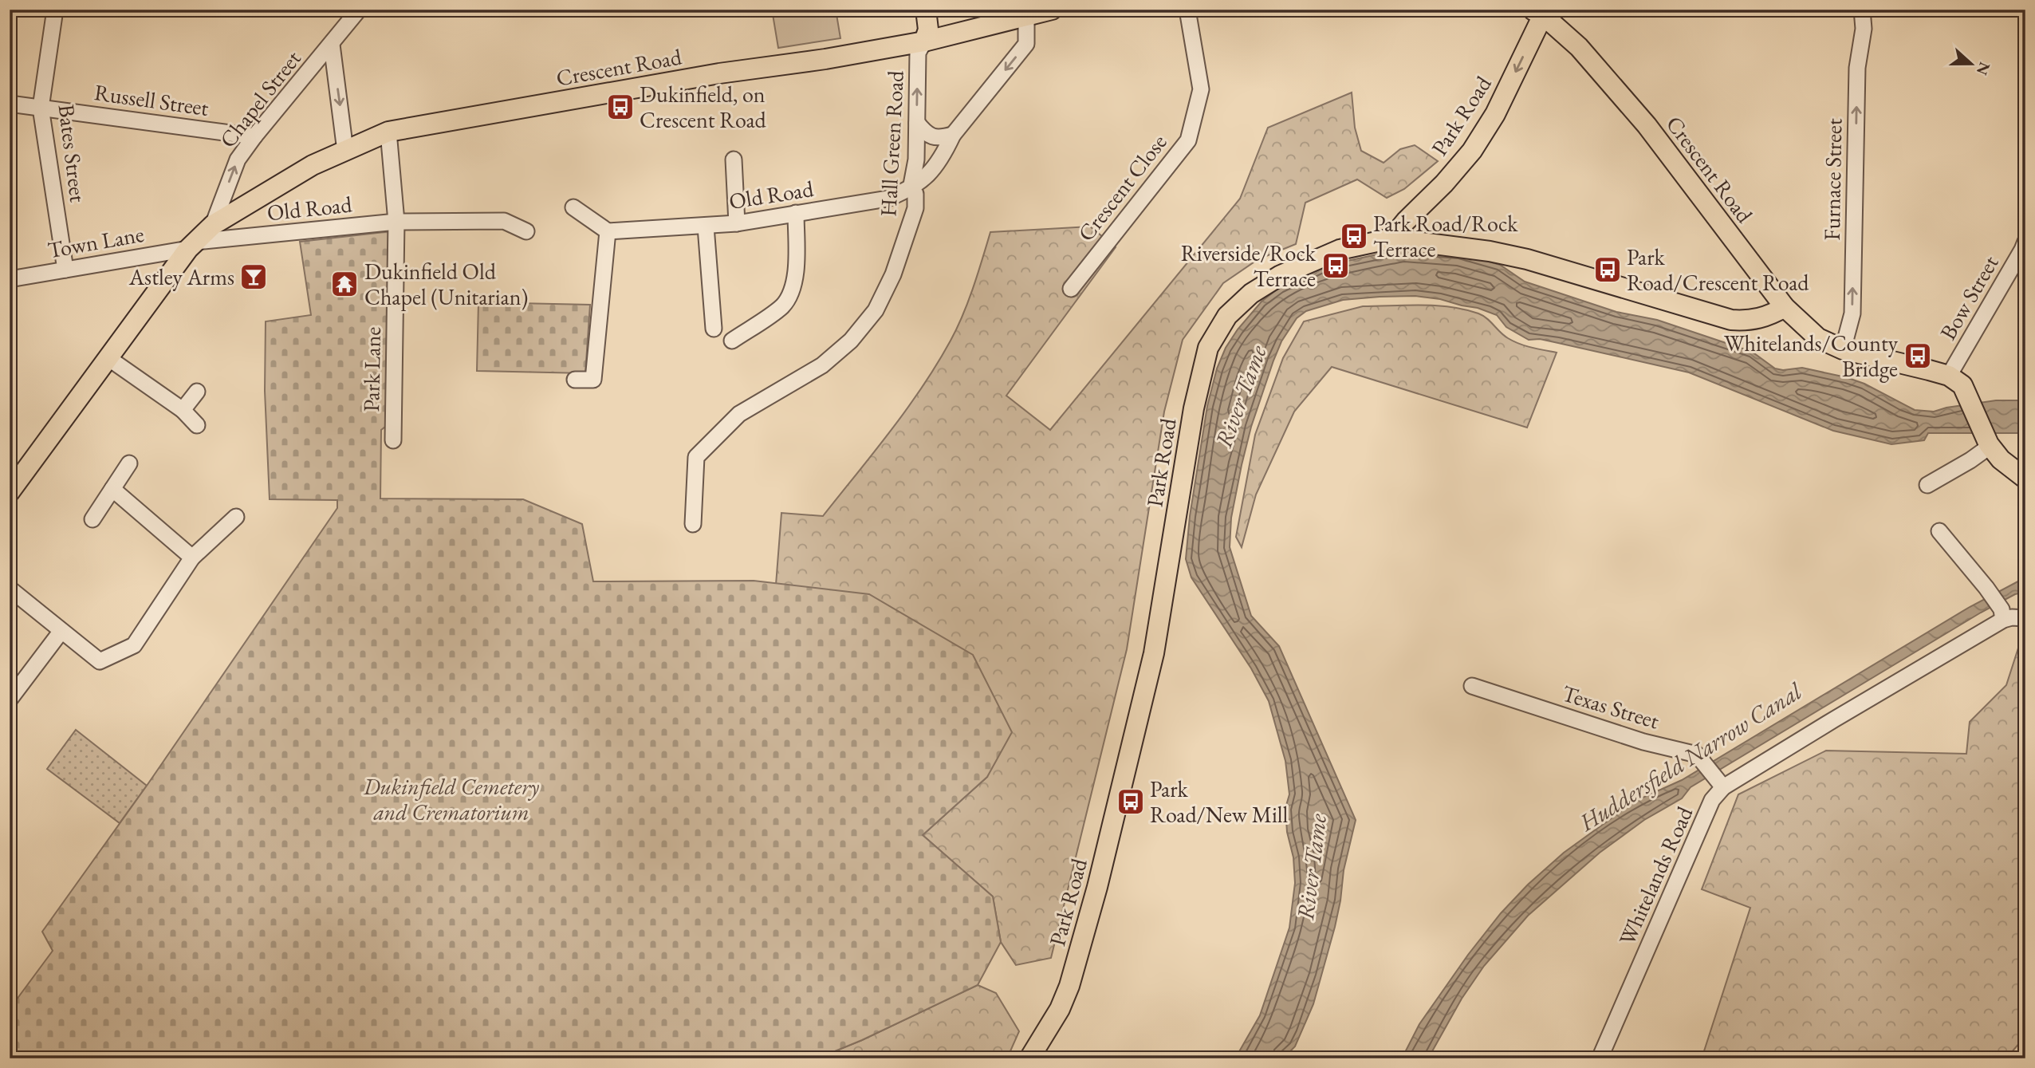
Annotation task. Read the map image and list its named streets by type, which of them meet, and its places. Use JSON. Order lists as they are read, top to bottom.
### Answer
{
  "streets": {
    "main road": ["Crescent Road", "Park Road"],
    "street": [
      "Chapel Street",
      "Russell Street",
      "Hall Green Road",
      "Bates Street",
      "Furnace Street",
      "Crescent Close",
      "Old Road",
      "Town Lane",
      "Bow Street",
      "Park Lane",
      "Texas Street",
      "Whitelands Road"
    ]
  },
  "crossings": [
    ["Crescent Road", "Chapel Street"],
    ["Crescent Road", "Park Road"],
    ["Crescent Road", "Hall Green Road"],
    ["Crescent Road", "Furnace Street"],
    ["Crescent Road", "Old Road"],
    ["Crescent Road", "Town Lane"],
    ["Crescent Road", "Bow Street"],
    ["Crescent Road", "Park Lane"],
    ["Chapel Street", "Russell Street"],
    ["Russell Street", "Bates Street"],
    ["Hall Green Road", "Old Road"],
    ["Bates Street", "Town Lane"],
    ["Old Road", "Town Lane"],
    ["Old Road", "Park Lane"],
    ["Texas Street", "Whitelands Road"]
  ],
  "one_way": ["Chapel Street", "Furnace Street"],
  "water": ["River Tame", "Huddersfield Narrow Canal"],
  "parks": ["Dukinfield Cemetery and Crematorium"],
  "places": {
    "bus stop": [
      "Dukinfield, on Crescent Road",
      "Park Road/Rock Terrace",
      "Riverside/Rock Terrace",
      "Park Road/Crescent Road",
      "Whitelands/County Bridge",
      "Park Road/New Mill"
    ],
    "bar": ["Astley Arms"],
    "temple": ["Dukinfield Old Chapel (Unitarian)"]
  },
  "north": "right"
}
